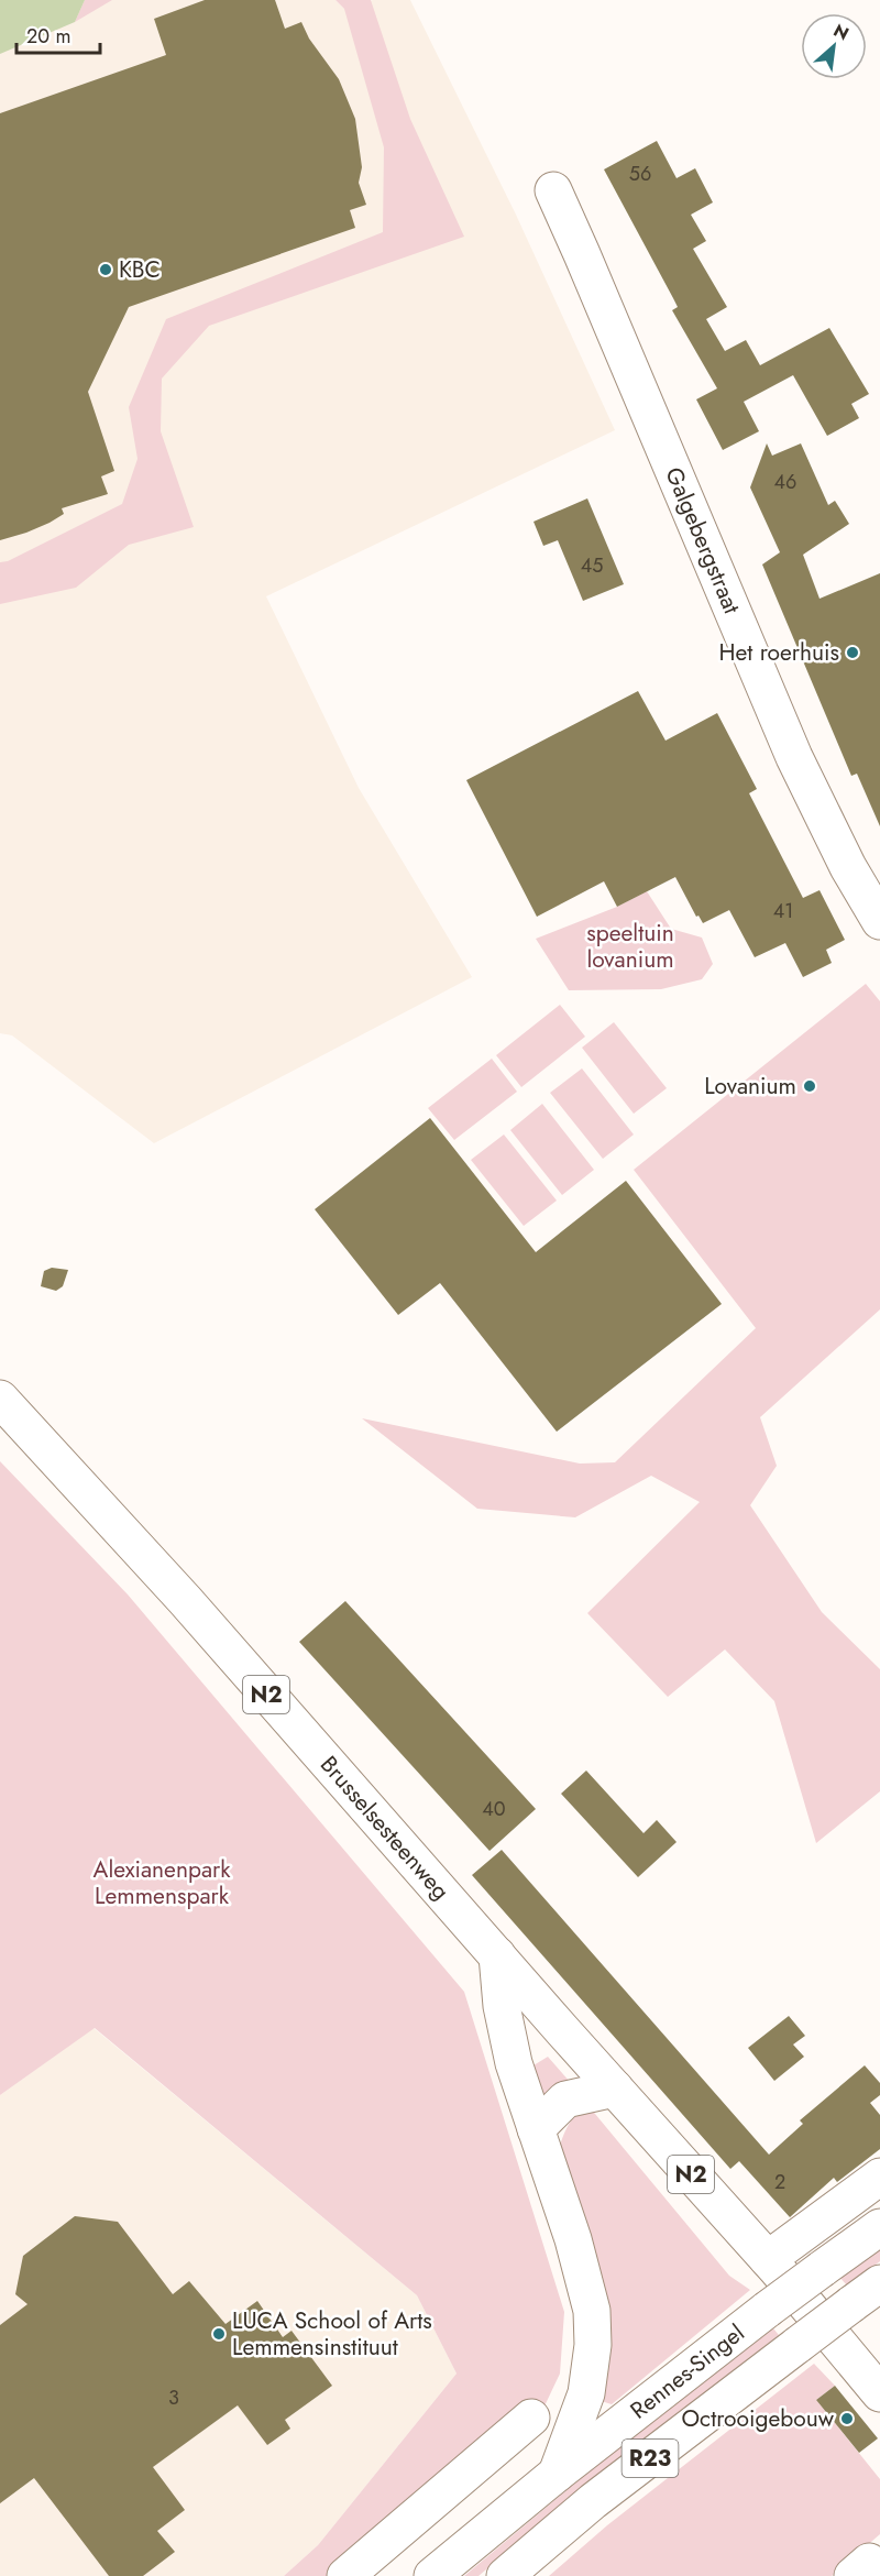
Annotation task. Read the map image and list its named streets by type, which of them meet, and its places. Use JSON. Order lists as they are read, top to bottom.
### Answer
{
  "streets": {
    "main road": [
      "Galgebergstraat",
      "N2",
      "Brusselsesteenweg",
      "Rennes-Singel",
      "R23"
    ]
  },
  "crossings": [
    ["N2", "Brusselsesteenweg"]
  ],
  "parks": ["speeltuin lovanium", "Alexianenpark Lemmenspark"],
  "places": [
    "KBC",
    "Het roerhuis",
    "Lovanium",
    "LUCA School of Arts Lemmensinstituut",
    "Octrooigebouw"
  ],
  "house_numbers": [
    "56",
    "46",
    "45",
    "41",
    "40",
    "2",
    "3"
  ],
  "scale_bar": "20 m",
  "north": "top right"
}
